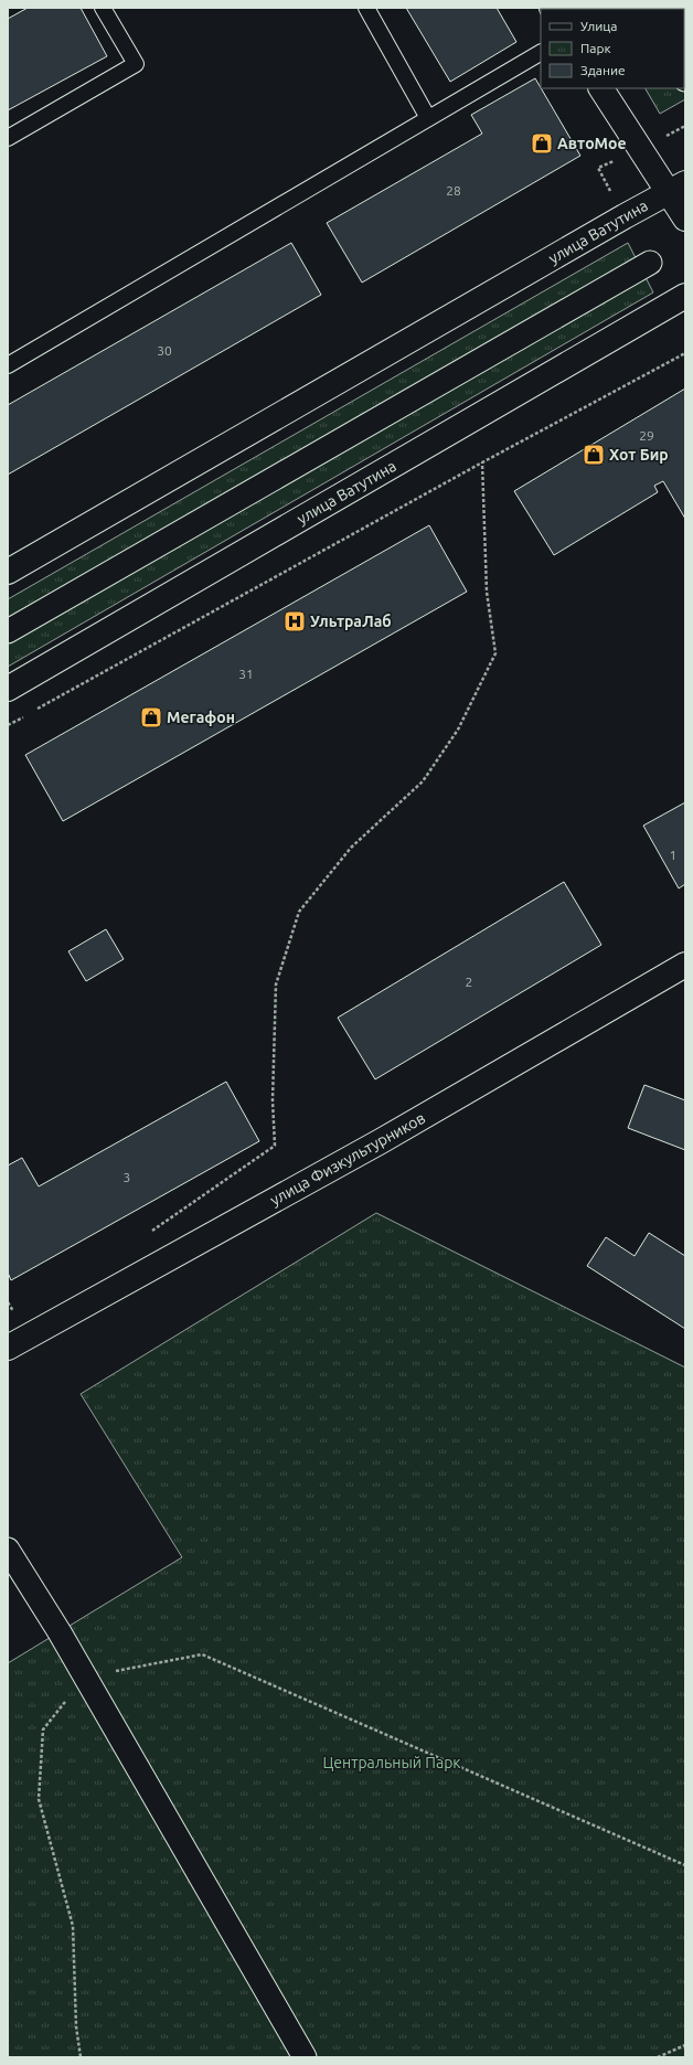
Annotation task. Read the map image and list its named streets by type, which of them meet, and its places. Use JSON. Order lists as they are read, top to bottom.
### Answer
{
  "streets": {
    "street": ["улица Ватутина", "улица Физкультурников"]
  },
  "parks": ["Центральный Парк"],
  "places": {
    "shop": ["АвтоМое", "Хот Бир", "Мегафон"],
    "hospital": ["УльтраЛаб"]
  },
  "house_numbers": [
    "28",
    "30",
    "29",
    "31",
    "1",
    "2",
    "3"
  ],
  "legend": ["Улица", "Парк", "Здание"]
}
